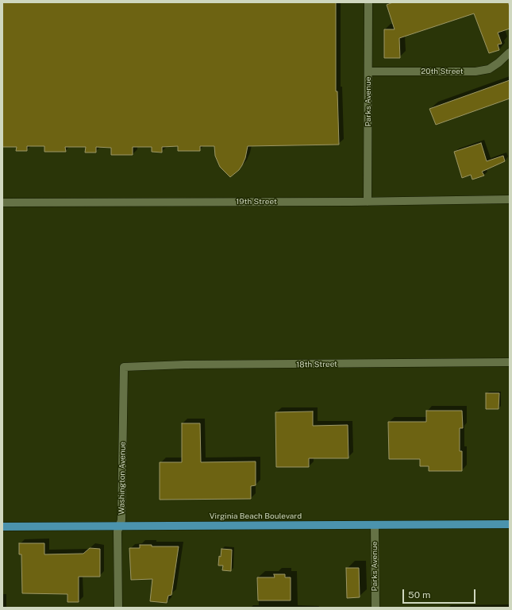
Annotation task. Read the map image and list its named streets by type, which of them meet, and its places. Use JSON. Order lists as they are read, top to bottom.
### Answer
{
  "streets": {
    "main road": ["Virginia Beach Boulevard"],
    "street": [
      "20th Street",
      "Parks Avenue",
      "19th Street",
      "18th Street",
      "Washington Avenue"
    ]
  },
  "crossings": [
    ["20th Street", "Parks Avenue"],
    ["Parks Avenue", "19th Street"],
    ["Parks Avenue", "Virginia Beach Boulevard"],
    ["18th Street", "Washington Avenue"],
    ["Washington Avenue", "Virginia Beach Boulevard"]
  ],
  "scale_bar": "50 m"
}
